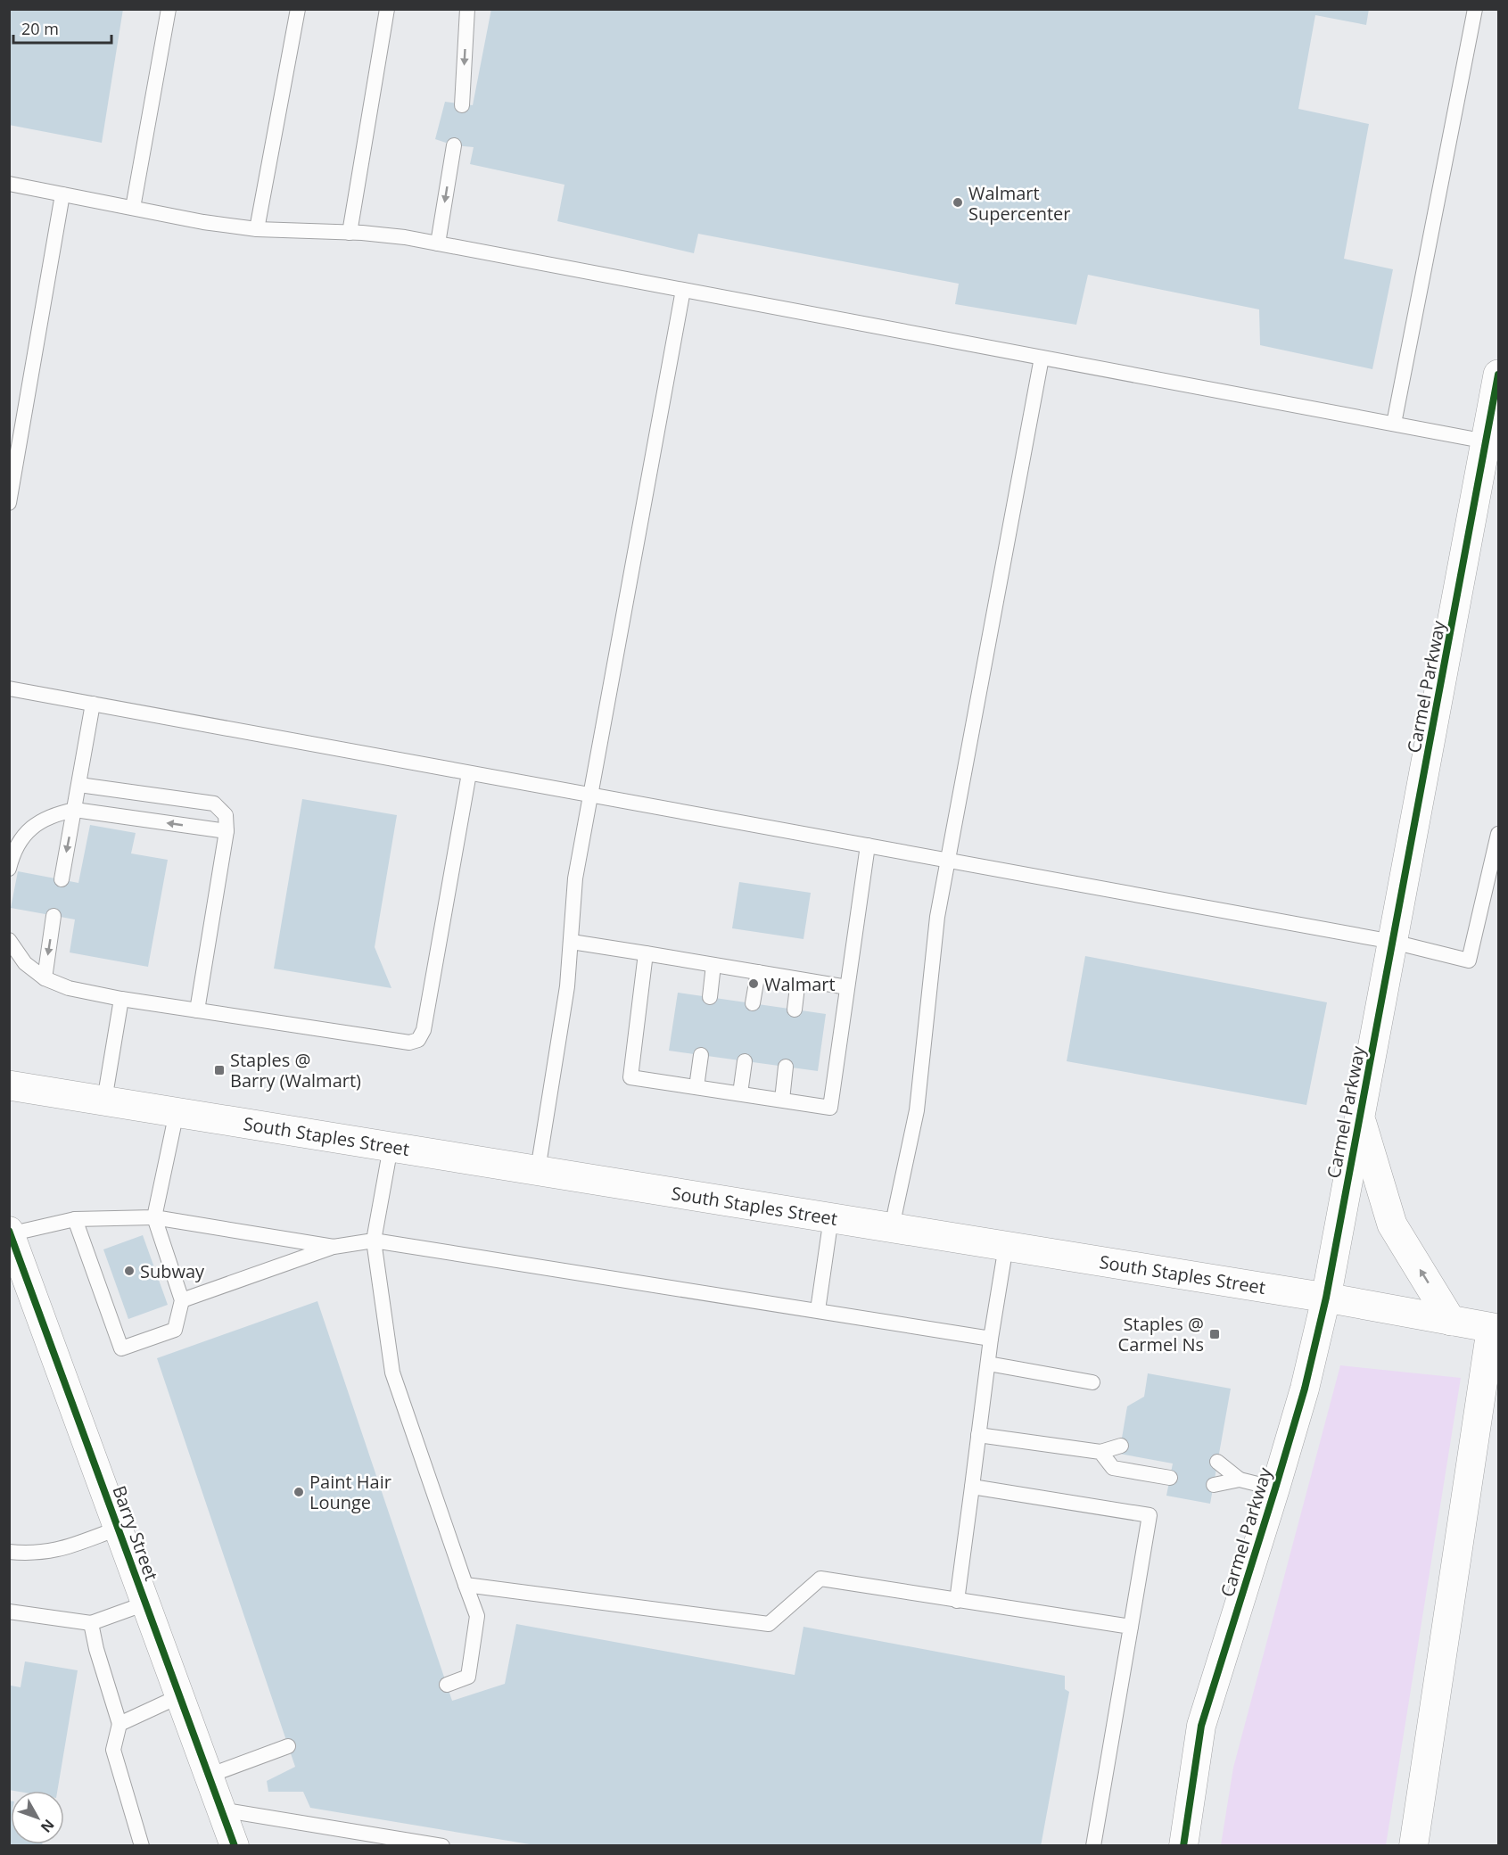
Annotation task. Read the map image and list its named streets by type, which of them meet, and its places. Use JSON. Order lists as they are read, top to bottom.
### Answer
{
  "streets": {
    "main road": ["Carmel Parkway", "South Staples Street"],
    "street": ["Barry Street"]
  },
  "crossings": [
    ["Carmel Parkway", "South Staples Street"]
  ],
  "places": {
    "other": [
      "Walmart Supercenter",
      "Walmart",
      "Subway",
      "Paint Hair Lounge"
    ],
    "transit": ["Staples @ Barry (Walmart)", "Staples @ Carmel Ns"]
  },
  "scale_bar": "20 m",
  "north": "bottom right"
}
